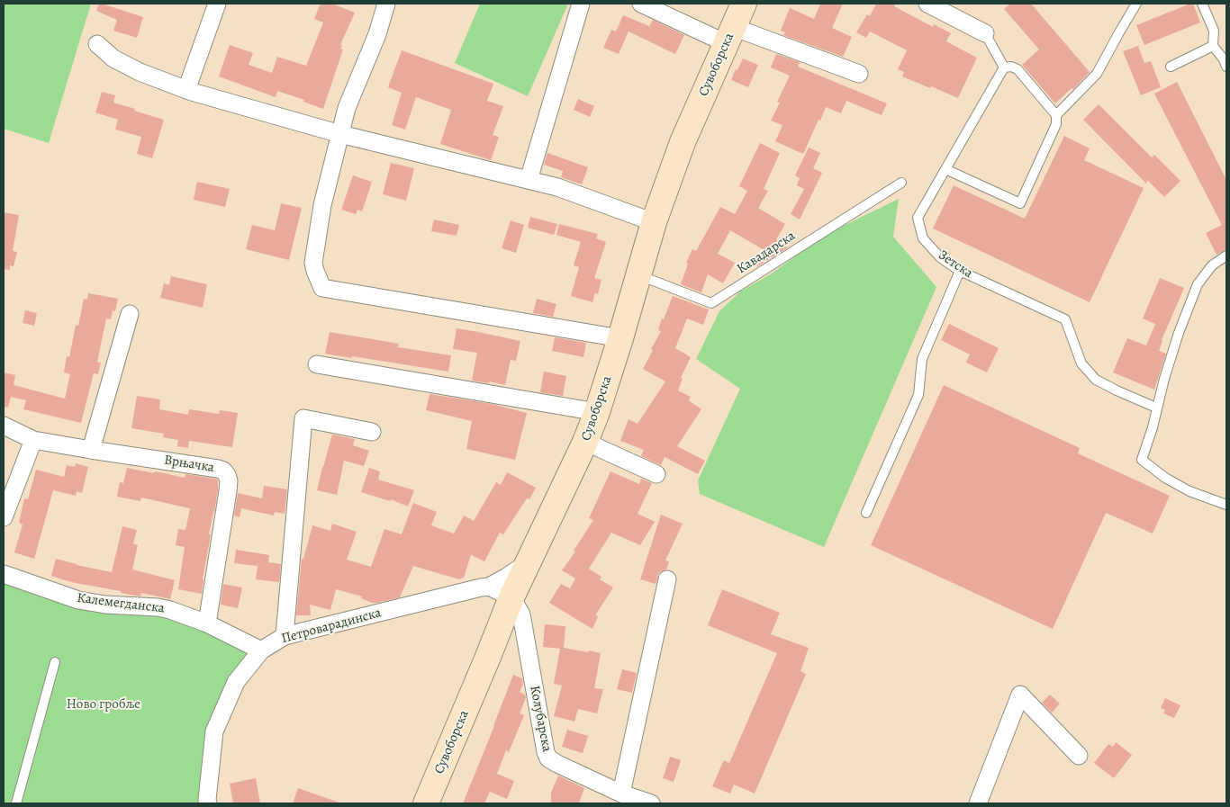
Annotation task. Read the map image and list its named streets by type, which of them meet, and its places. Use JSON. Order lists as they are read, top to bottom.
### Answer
{
  "streets": {
    "main road": ["Сувоборска"],
    "street": [
      "Врњачка",
      "Калемегданска",
      "Петроварадинска",
      "Колубарска"
    ],
    "lane": ["Кавадарска", "Зетска"]
  },
  "crossings": [
    ["Сувоборска", "Кавадарска"],
    ["Сувоборска", "Петроварадинска"],
    ["Сувоборска", "Колубарска"],
    ["Врњачка", "Калемегданска"],
    ["Калемегданска", "Петроварадинска"]
  ],
  "parks": ["Ново гробље"]
}
